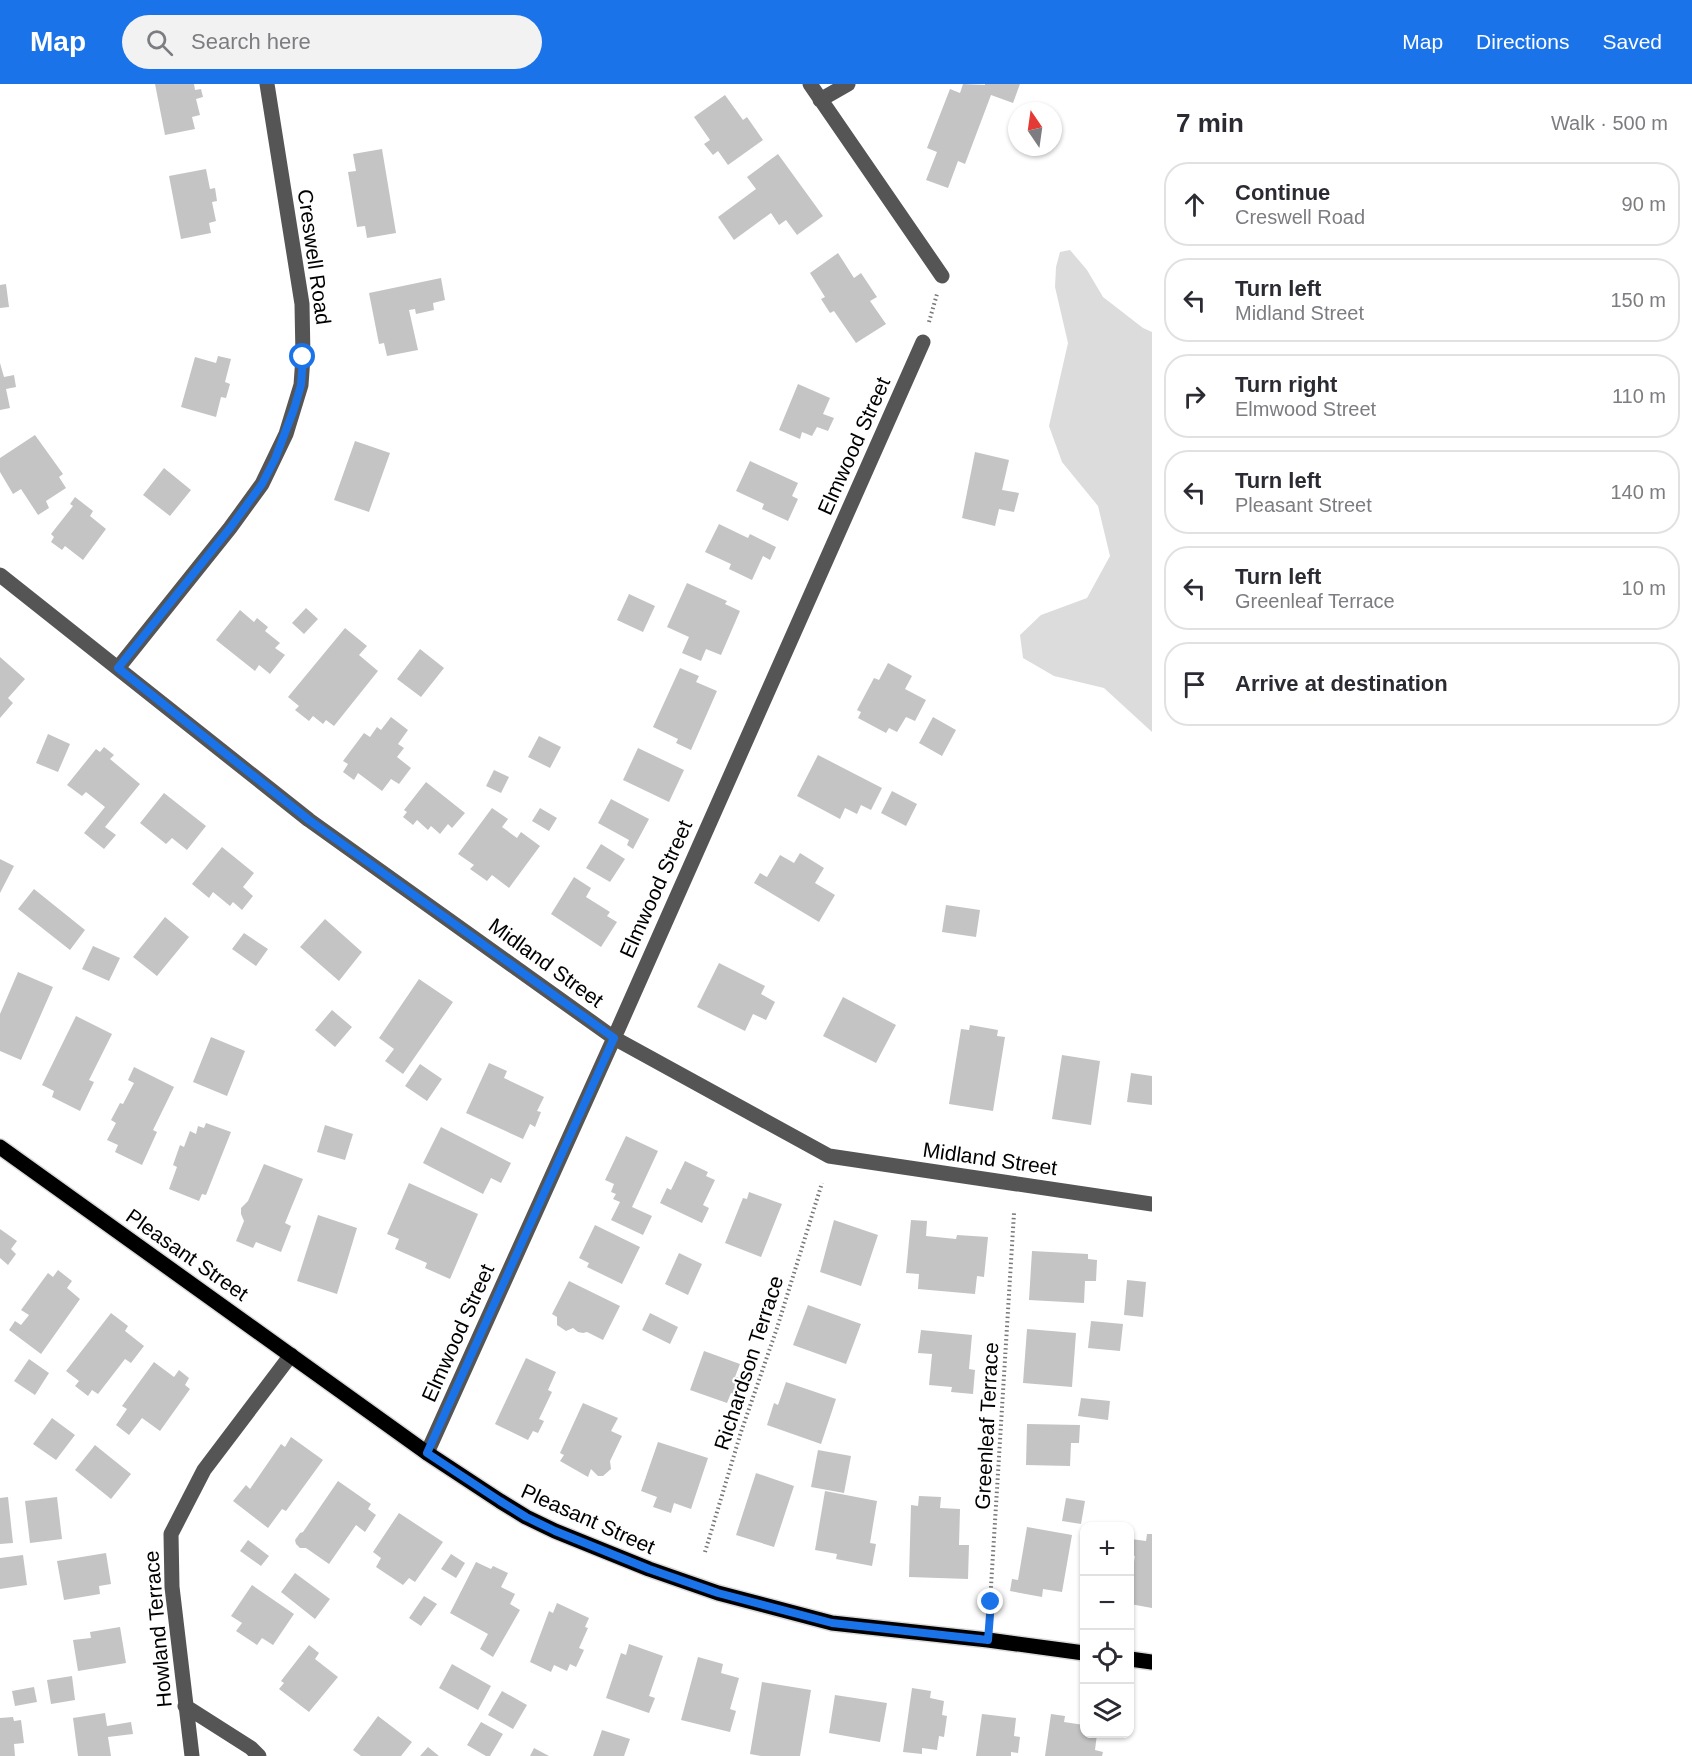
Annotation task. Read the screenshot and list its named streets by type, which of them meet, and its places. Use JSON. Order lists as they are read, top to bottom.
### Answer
{
  "streets": {
    "main road": ["Pleasant Street"],
    "street": [
      "Creswell Road",
      "Elmwood Street",
      "Midland Street",
      "Howland Terrace"
    ],
    "path": ["Richardson Terrace", "Greenleaf Terrace"]
  },
  "crossings": [
    ["Creswell Road", "Midland Street"],
    ["Elmwood Street", "Midland Street"],
    ["Elmwood Street", "Pleasant Street"],
    ["Pleasant Street", "Greenleaf Terrace"],
    ["Pleasant Street", "Howland Terrace"]
  ],
  "north": "top",
  "page": {
    "header": "Map",
    "search": "Search here",
    "nav": ["Map", "Directions", "Saved"],
    "heading": ["7 min", "Walk · 500 m"],
    "list": [
      ["Continue", "Creswell Road", "90 m"],
      ["Turn left", "Midland Street", "150 m"],
      ["Turn right", "Elmwood Street", "110 m"],
      ["Turn left", "Pleasant Street", "140 m"],
      ["Turn left", "Greenleaf Terrace", "10 m"],
      "Arrive at destination"
    ],
    "map_buttons": ["+", "−"]
  }
}
